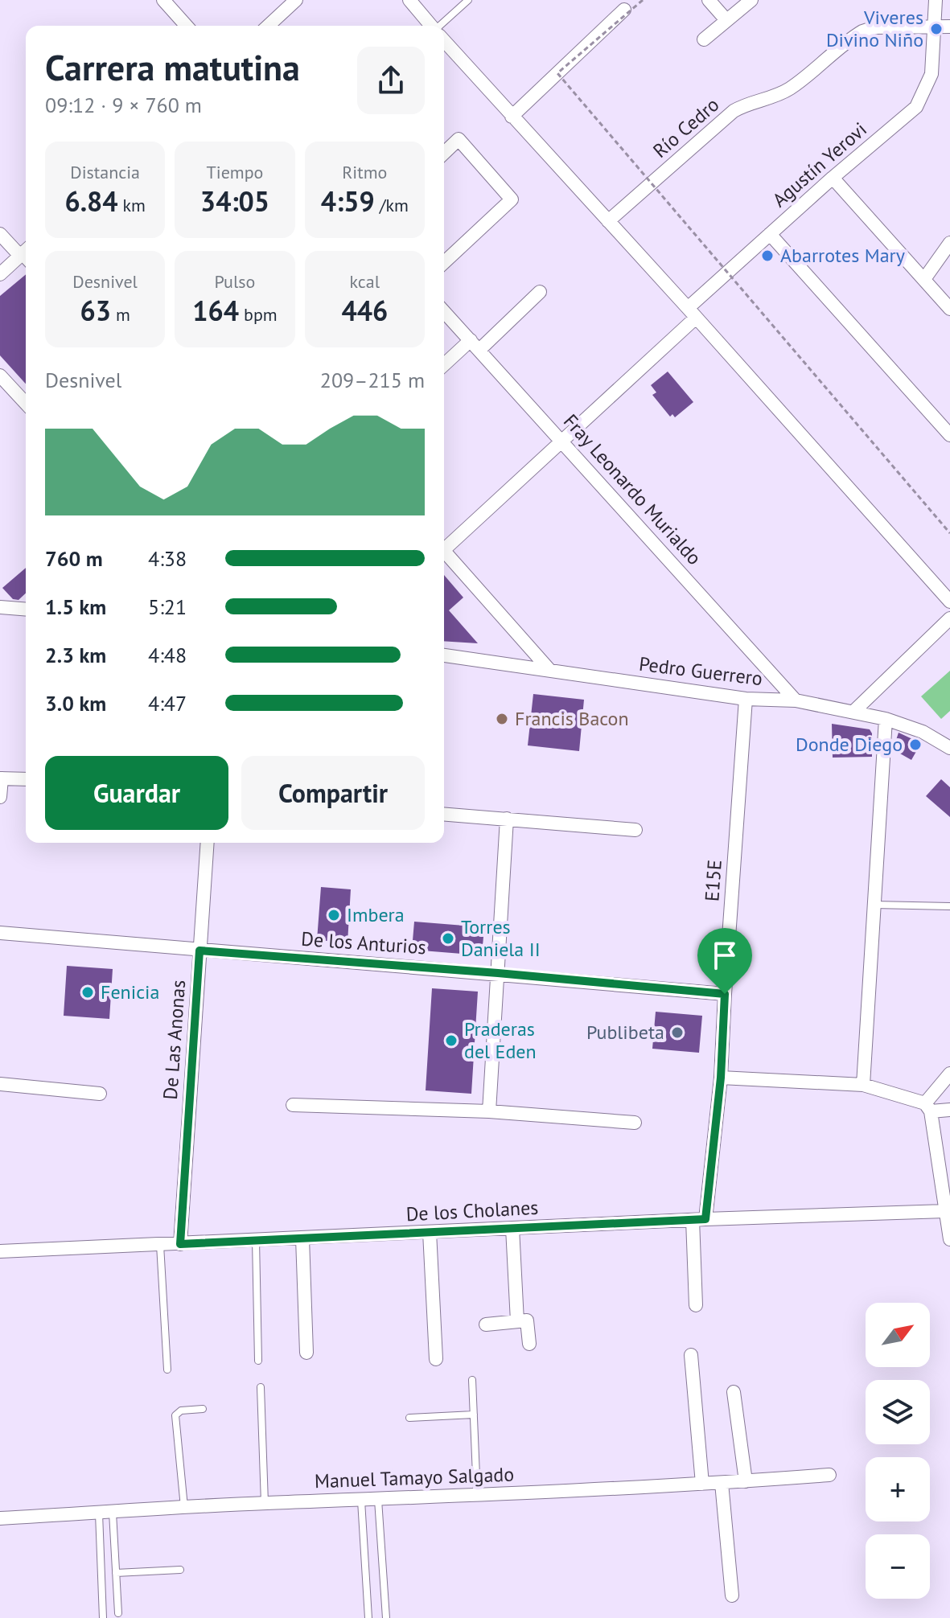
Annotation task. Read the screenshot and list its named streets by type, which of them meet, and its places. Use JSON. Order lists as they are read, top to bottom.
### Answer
{
  "streets": {
    "street": [
      "Río Cedro",
      "Agustín Yerovi",
      "Fray Leonardo Murialdo",
      "Pedro Guerrero",
      "E15E",
      "De los Anturios",
      "De Las Anonas",
      "De los Cholanes",
      "Manuel Tamayo Salgado"
    ]
  },
  "crossings": [
    ["Río Cedro", "Agustín Yerovi"],
    ["Agustín Yerovi", "Fray Leonardo Murialdo"],
    ["Fray Leonardo Murialdo", "Pedro Guerrero"],
    ["Pedro Guerrero", "E15E"],
    ["E15E", "De los Anturios"],
    ["E15E", "De los Cholanes"],
    ["De los Anturios", "De Las Anonas"],
    ["De Las Anonas", "De los Cholanes"]
  ],
  "places": [
    "Viveres Divino Niño",
    "Abarrotes Mary",
    "Francis Bacon",
    "Donde Diego",
    "Imbera",
    "Torres Daniela II",
    "Fenicia",
    "Publibeta",
    "Praderas del Eden"
  ],
  "north": "top right",
  "page": {
    "heading": ["Carrera matutina", "09:12 · 9 × 760 m"],
    "stats": [
      ["Distancia", "6.84 km"],
      ["Tiempo", "34:05"],
      ["Ritmo", "4:59 /km"],
      ["Desnivel", "63 m"],
      ["Pulso", "164 bpm"],
      ["kcal", "446"]
    ],
    "chart": ["Desnivel", "209–215 m"],
    "list": [
      {
        "name": "760 m",
        "note": "4:38"
      },
      {
        "name": "1.5 km",
        "note": "5:21"
      },
      {
        "name": "2.3 km",
        "note": "4:48"
      },
      {
        "name": "3.0 km",
        "note": "4:47"
      }
    ],
    "buttons": ["Guardar", "Compartir"],
    "map_buttons": ["+", "−"]
  }
}
